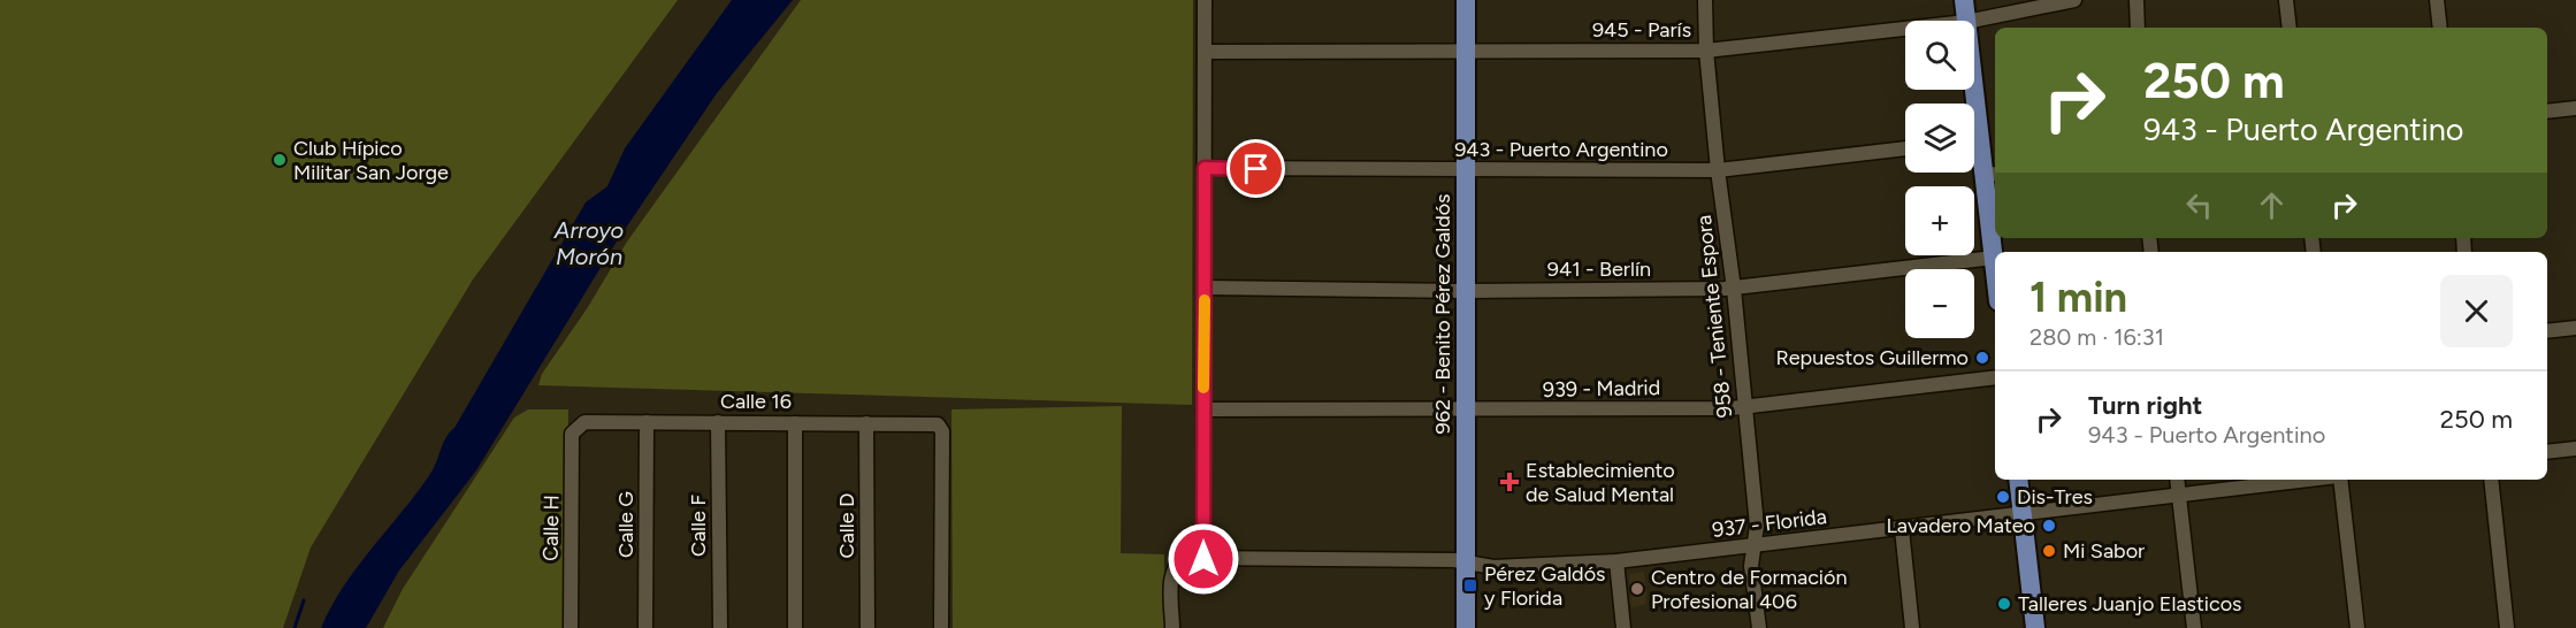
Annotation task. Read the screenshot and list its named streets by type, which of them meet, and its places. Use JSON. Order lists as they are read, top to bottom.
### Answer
{
  "streets": {
    "main road": ["962 - Benito Pérez Galdós"],
    "street": [
      "945 - París",
      "943 - Puerto Argentino",
      "941 - Berlín",
      "958 - Teniente Espora",
      "939 - Madrid",
      "Calle 16",
      "937 - Florida",
      "Calle G",
      "Calle F",
      "Calle D",
      "Calle H"
    ]
  },
  "crossings": [
    ["945 - París", "962 - Benito Pérez Galdós"],
    ["945 - París", "958 - Teniente Espora"],
    ["943 - Puerto Argentino", "962 - Benito Pérez Galdós"],
    ["943 - Puerto Argentino", "958 - Teniente Espora"],
    ["941 - Berlín", "962 - Benito Pérez Galdós"],
    ["941 - Berlín", "958 - Teniente Espora"],
    ["962 - Benito Pérez Galdós", "939 - Madrid"],
    ["962 - Benito Pérez Galdós", "937 - Florida"],
    ["958 - Teniente Espora", "939 - Madrid"],
    ["958 - Teniente Espora", "937 - Florida"],
    ["Calle 16", "Calle G"],
    ["Calle 16", "Calle F"],
    ["Calle 16", "Calle D"],
    ["Calle 16", "Calle H"]
  ],
  "water": ["Arroyo Morón"],
  "places": {
    "other": [
      "Club Hípico Militar San Jorge",
      "Repuestos Guillermo",
      "Dis-Tres",
      "Lavadero Mateo",
      "Mi Sabor",
      "Centro de Formación Profesional 406",
      "Talleres Juanjo Elasticos"
    ],
    "health": ["Establecimiento de Salud Mental"],
    "transit": ["Pérez Galdós y Florida"]
  },
  "page": {
    "map_buttons": ["+", "−"],
    "turn": ["250 m", "943 - Puerto Argentino"],
    "heading": ["1 min", "280 m · 16:31"],
    "list": [
      {
        "name": "Turn right",
        "note": "943 - Puerto Argentino",
        "value": "250 m"
      }
    ]
  }
}
